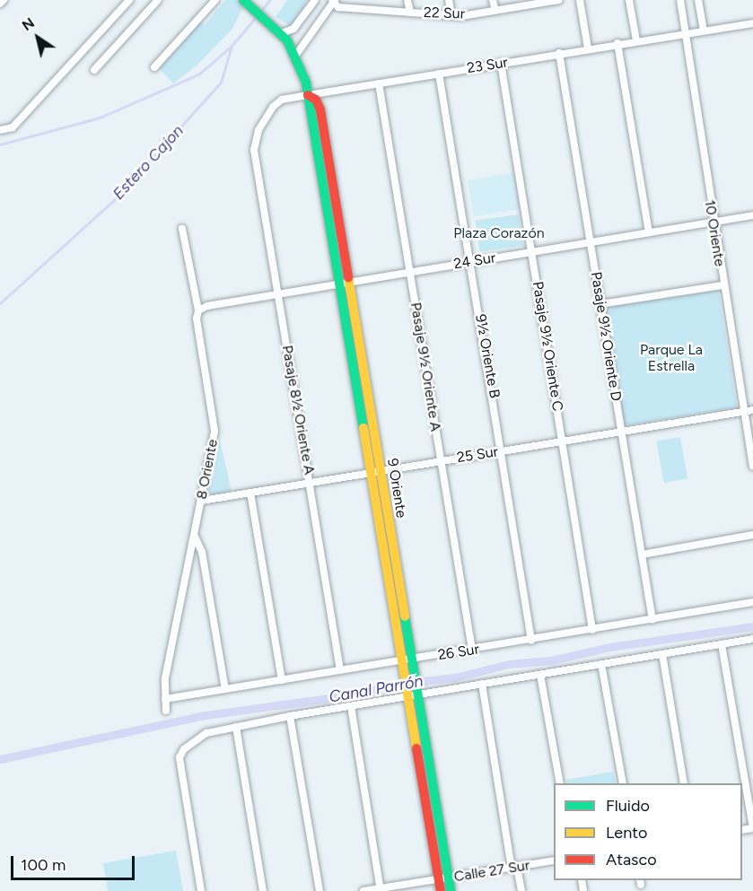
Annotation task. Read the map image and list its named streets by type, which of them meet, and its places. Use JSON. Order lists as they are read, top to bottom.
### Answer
{
  "streets": {
    "street": [
      "22 Sur",
      "23 Sur",
      "10 Oriente",
      "24 Sur",
      "Pasaje 9½ Oriente D",
      "Pasaje 9½ Oriente C",
      "9½ Oriente B",
      "Pasaje 9½ Oriente A",
      "Pasaje 8½ Oriente A",
      "25 Sur",
      "8 Oriente",
      "9 Oriente",
      "26 Sur",
      "Calle 27 Sur"
    ]
  },
  "crossings": [
    ["23 Sur", "10 Oriente"],
    ["23 Sur", "Pasaje 9½ Oriente D"],
    ["23 Sur", "Pasaje 9½ Oriente C"],
    ["23 Sur", "9½ Oriente B"],
    ["23 Sur", "Pasaje 9½ Oriente A"],
    ["23 Sur", "Pasaje 8½ Oriente A"],
    ["23 Sur", "9 Oriente"],
    ["10 Oriente", "24 Sur"],
    ["10 Oriente", "25 Sur"],
    ["24 Sur", "Pasaje 9½ Oriente D"],
    ["24 Sur", "Pasaje 9½ Oriente C"],
    ["24 Sur", "9½ Oriente B"],
    ["24 Sur", "Pasaje 9½ Oriente A"],
    ["24 Sur", "Pasaje 8½ Oriente A"],
    ["24 Sur", "8 Oriente"],
    ["24 Sur", "9 Oriente"],
    ["Pasaje 9½ Oriente D", "25 Sur"],
    ["Pasaje 9½ Oriente D", "26 Sur"],
    ["Pasaje 9½ Oriente C", "25 Sur"],
    ["Pasaje 9½ Oriente C", "26 Sur"],
    ["9½ Oriente B", "25 Sur"],
    ["9½ Oriente B", "26 Sur"],
    ["Pasaje 9½ Oriente A", "25 Sur"],
    ["Pasaje 9½ Oriente A", "26 Sur"],
    ["Pasaje 8½ Oriente A", "25 Sur"],
    ["Pasaje 8½ Oriente A", "26 Sur"],
    ["25 Sur", "8 Oriente"],
    ["25 Sur", "9 Oriente"],
    ["8 Oriente", "26 Sur"],
    ["9 Oriente", "26 Sur"],
    ["9 Oriente", "Calle 27 Sur"]
  ],
  "water": ["Estero Cajon", "Canal Parrón"],
  "parks": ["Plaza Corazón", "Parque La Estrella"],
  "legend": ["Fluido", "Lento", "Atasco"],
  "scale_bar": "100 m",
  "north": "top left"
}
